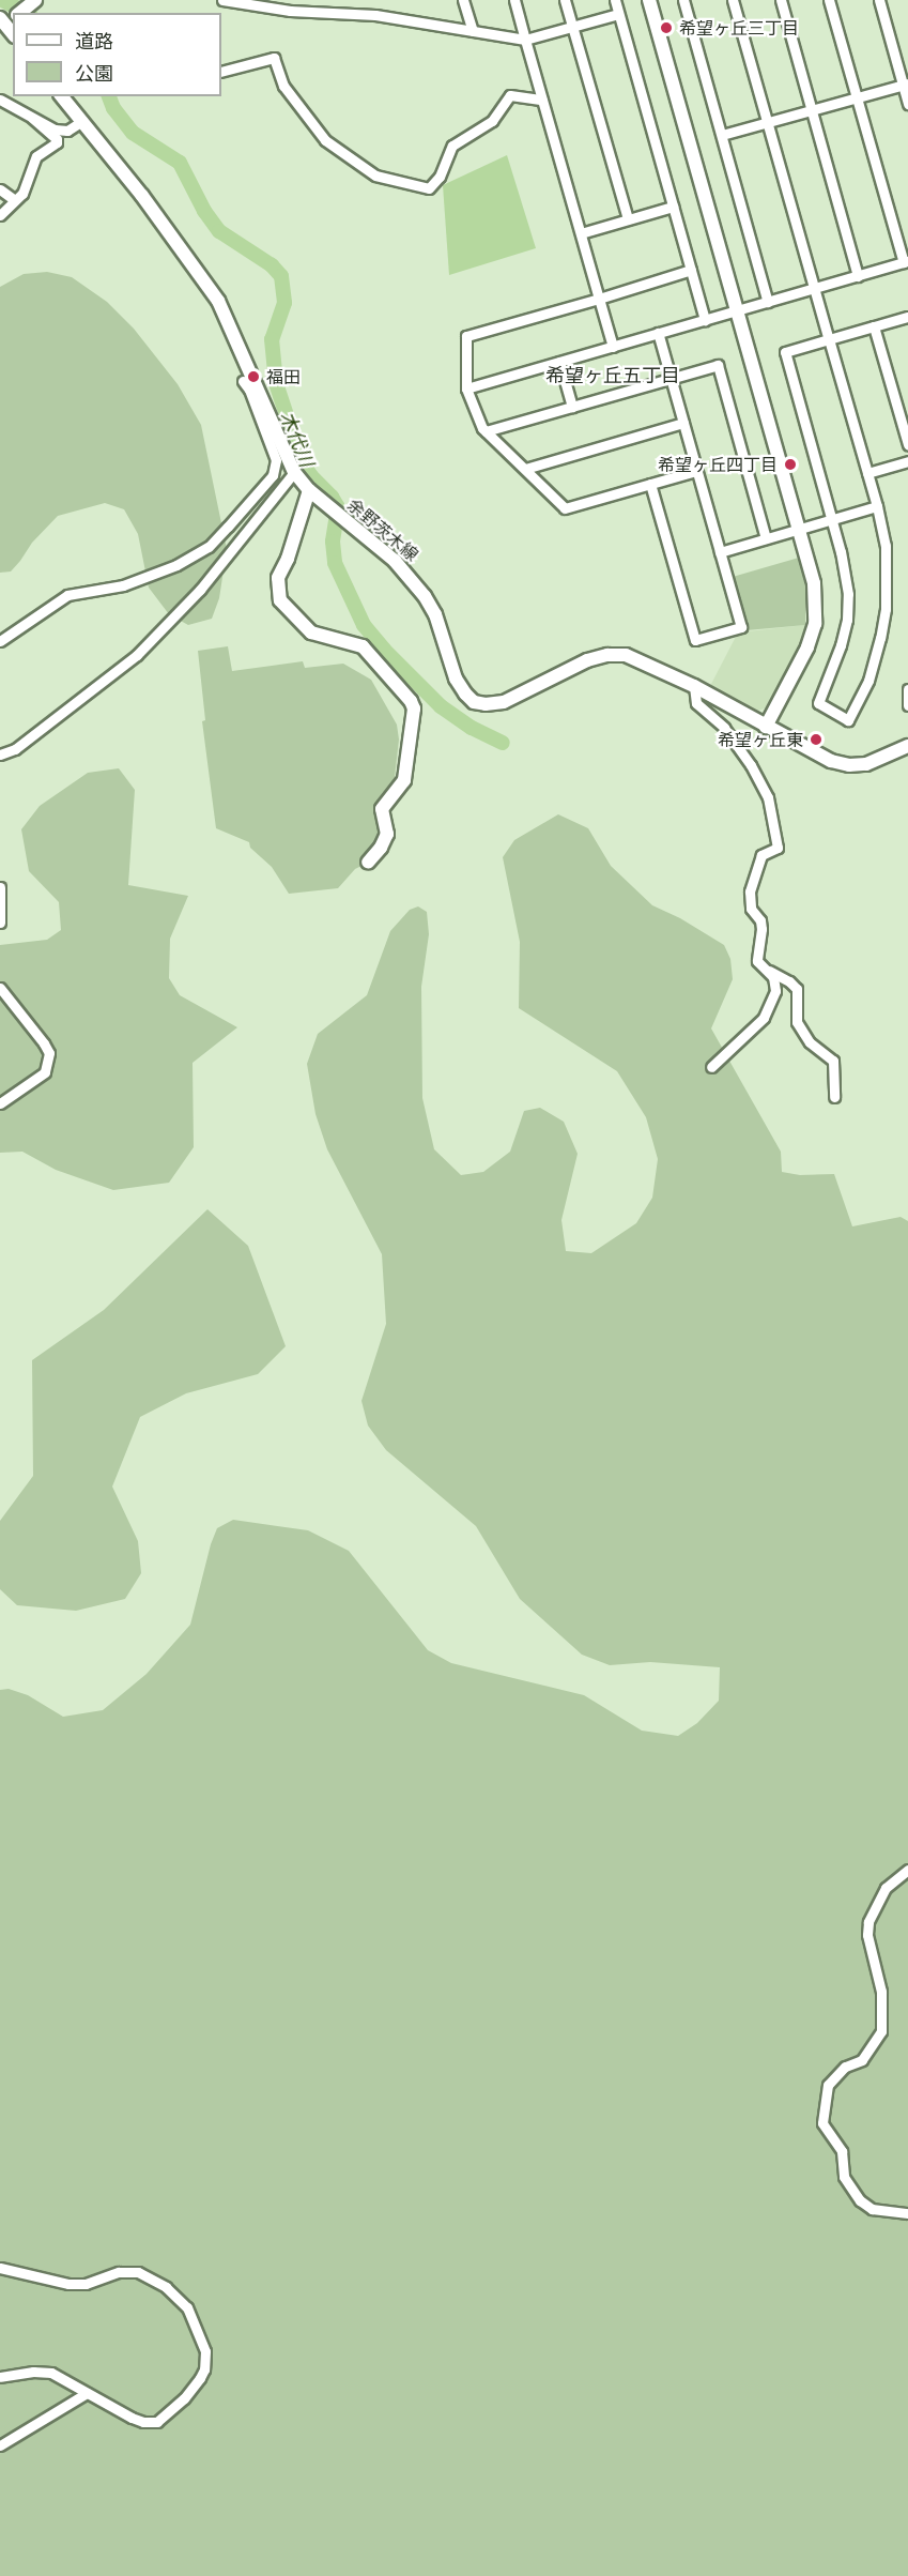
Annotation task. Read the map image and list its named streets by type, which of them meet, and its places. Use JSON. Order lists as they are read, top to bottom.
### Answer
{
  "streets": {
    "street": ["余野茨木線"]
  },
  "districts": ["希望ヶ丘五丁目"],
  "water": ["木代川"],
  "places": [
    "希望ヶ丘三丁目",
    "福田",
    "希望ヶ丘四丁目",
    "希望ヶ丘東"
  ],
  "legend": ["道路", "公園"]
}
